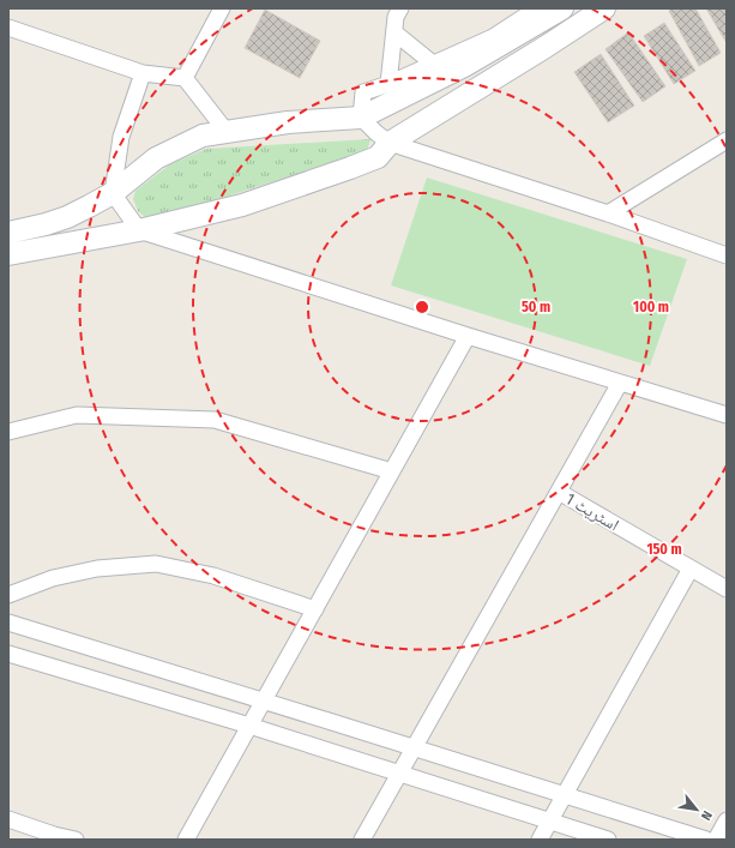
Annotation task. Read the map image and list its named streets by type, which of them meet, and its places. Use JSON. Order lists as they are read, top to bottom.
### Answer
{
  "streets": {
    "street": ["اسٹریٹ 1"]
  },
  "north": "bottom right",
  "rings": ["50 m", "100 m", "150 m"]
}
